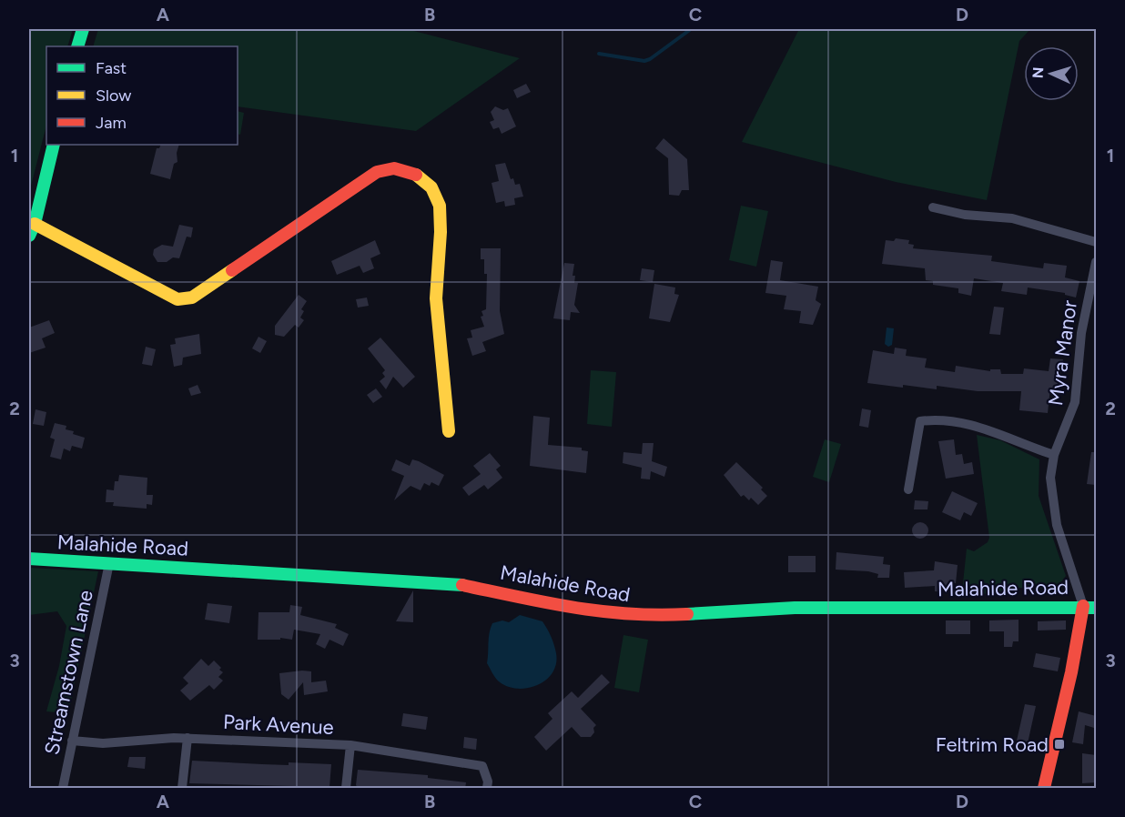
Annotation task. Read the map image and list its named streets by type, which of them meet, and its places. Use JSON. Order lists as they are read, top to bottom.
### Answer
{
  "streets": {
    "main road": ["Malahide Road"],
    "street": ["Myra Manor", "Streamstown Lane", "Park Avenue"]
  },
  "crossings": [
    ["Myra Manor", "Malahide Road"],
    ["Malahide Road", "Streamstown Lane"],
    ["Streamstown Lane", "Park Avenue"]
  ],
  "places": {
    "transit": ["Feltrim Road"]
  },
  "legend": ["Fast", "Slow", "Jam"],
  "north": "left",
  "grid": {
    "columns": [
      "A",
      "B",
      "C",
      "D"
    ],
    "rows": ["1", "2", "3"]
  }
}
